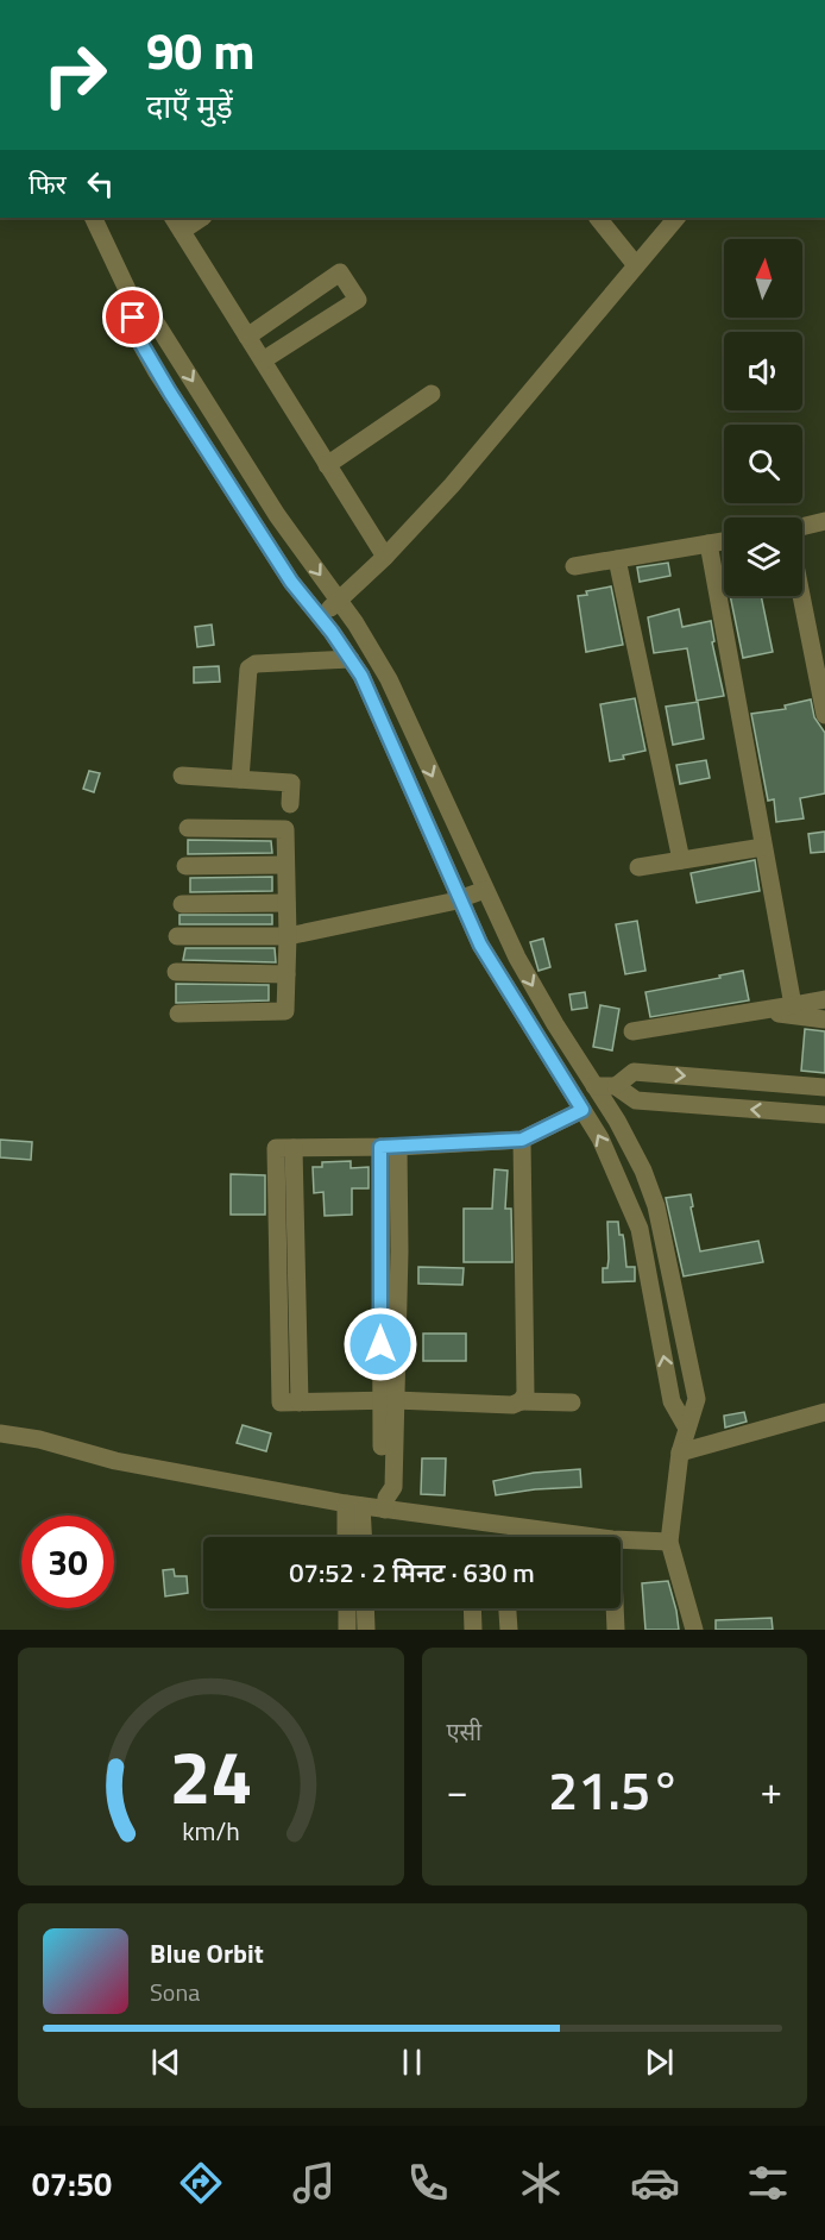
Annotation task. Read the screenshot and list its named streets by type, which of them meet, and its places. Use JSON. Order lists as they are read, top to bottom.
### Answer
{
  "north": "top",
  "page": {
    "turn": ["90 m", "दाएँ मुड़ें"],
    "then": "फिर",
    "limit": "30",
    "trip": "07:52 · 2 मिनट · 630 m",
    "tile": "एसी",
    "heat": ["−", "21.5°", "+"],
    "song": ["Blue Orbit", "Sona"],
    "tabs": "07:50",
    "gauge": ["24", "km/h"]
  }
}
